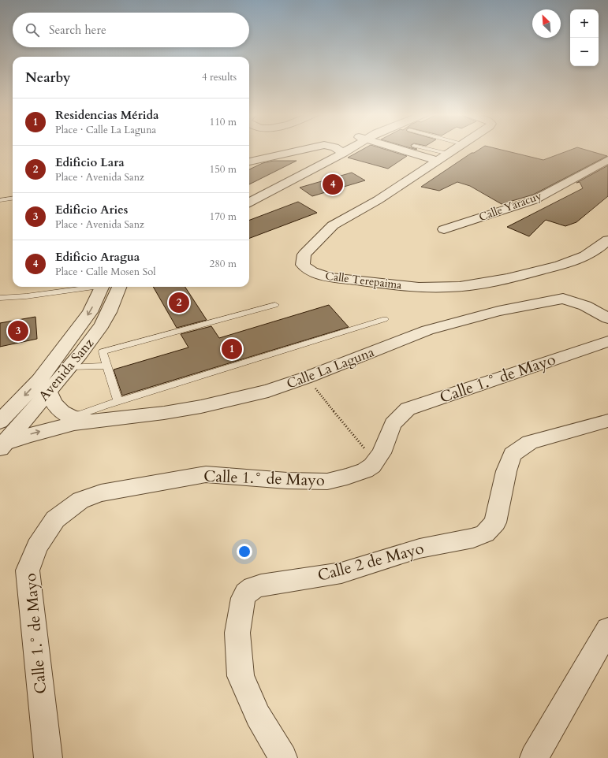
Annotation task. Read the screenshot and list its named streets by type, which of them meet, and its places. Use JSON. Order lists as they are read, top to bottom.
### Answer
{
  "streets": {
    "street": [
      "Calle Yaracuy",
      "Calle Terepaima",
      "Calle La Laguna",
      "Avenida Sanz",
      "Calle 1.° de Mayo",
      "Calle 2 de Mayo"
    ]
  },
  "crossings": [
    ["Calle La Laguna", "Avenida Sanz"]
  ],
  "north": "top left",
  "page": {
    "map_buttons": ["+", "−"],
    "search": "Search here",
    "heading": ["Nearby", "4 results"],
    "list": [
      {
        "mark": "1",
        "name": "Residencias Mérida",
        "note": "Place · Calle La Laguna",
        "value": "110 m"
      },
      {
        "mark": "2",
        "name": "Edificio Lara",
        "note": "Place · Avenida Sanz",
        "value": "150 m"
      },
      {
        "mark": "3",
        "name": "Edificio Aries",
        "note": "Place · Avenida Sanz",
        "value": "170 m"
      },
      {
        "mark": "4",
        "name": "Edificio Aragua",
        "note": "Place · Calle Mosen Sol",
        "value": "280 m"
      }
    ],
    "pins": [
      "4",
      "2",
      "3",
      "1"
    ]
  }
}
